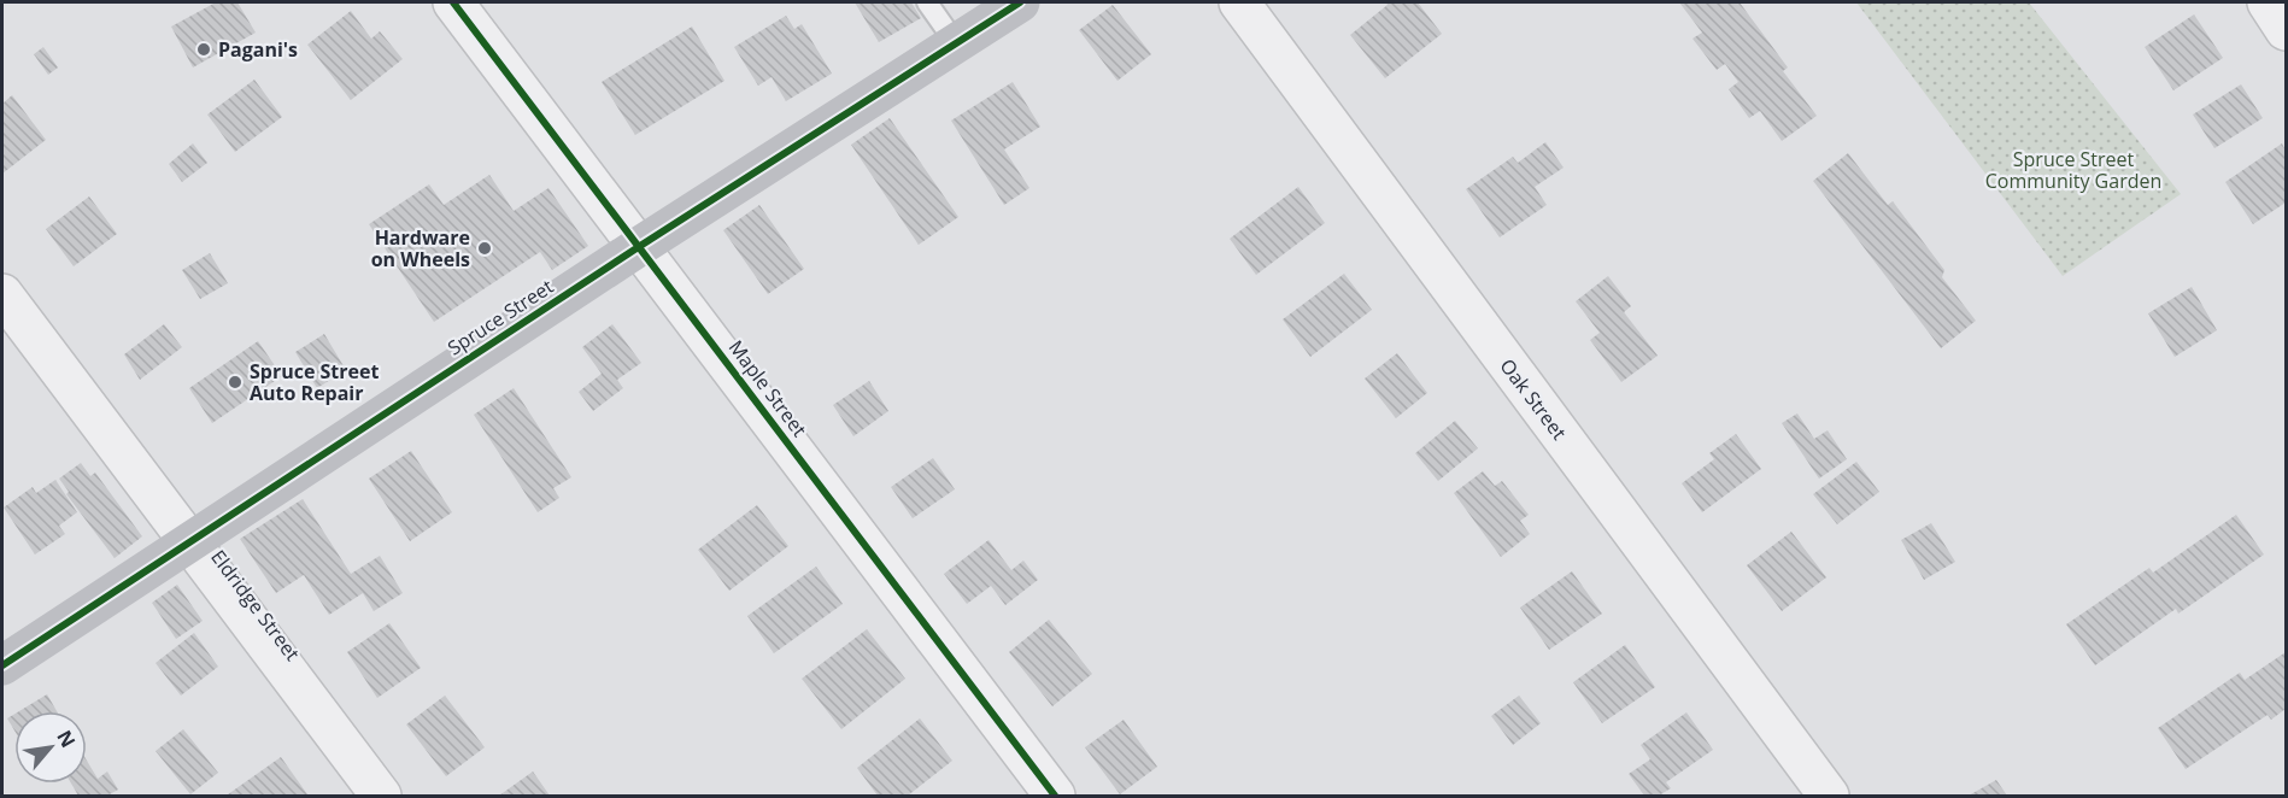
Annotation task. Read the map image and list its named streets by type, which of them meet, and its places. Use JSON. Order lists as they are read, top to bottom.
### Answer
{
  "streets": {
    "street": [
      "Spruce Street",
      "Maple Street",
      "Oak Street",
      "Eldridge Street"
    ]
  },
  "crossings": [
    ["Spruce Street", "Maple Street"],
    ["Spruce Street", "Eldridge Street"]
  ],
  "parks": ["Spruce Street Community Garden"],
  "places": ["Pagani's", "Hardware on Wheels", "Spruce Street Auto Repair"],
  "north": "top right"
}
